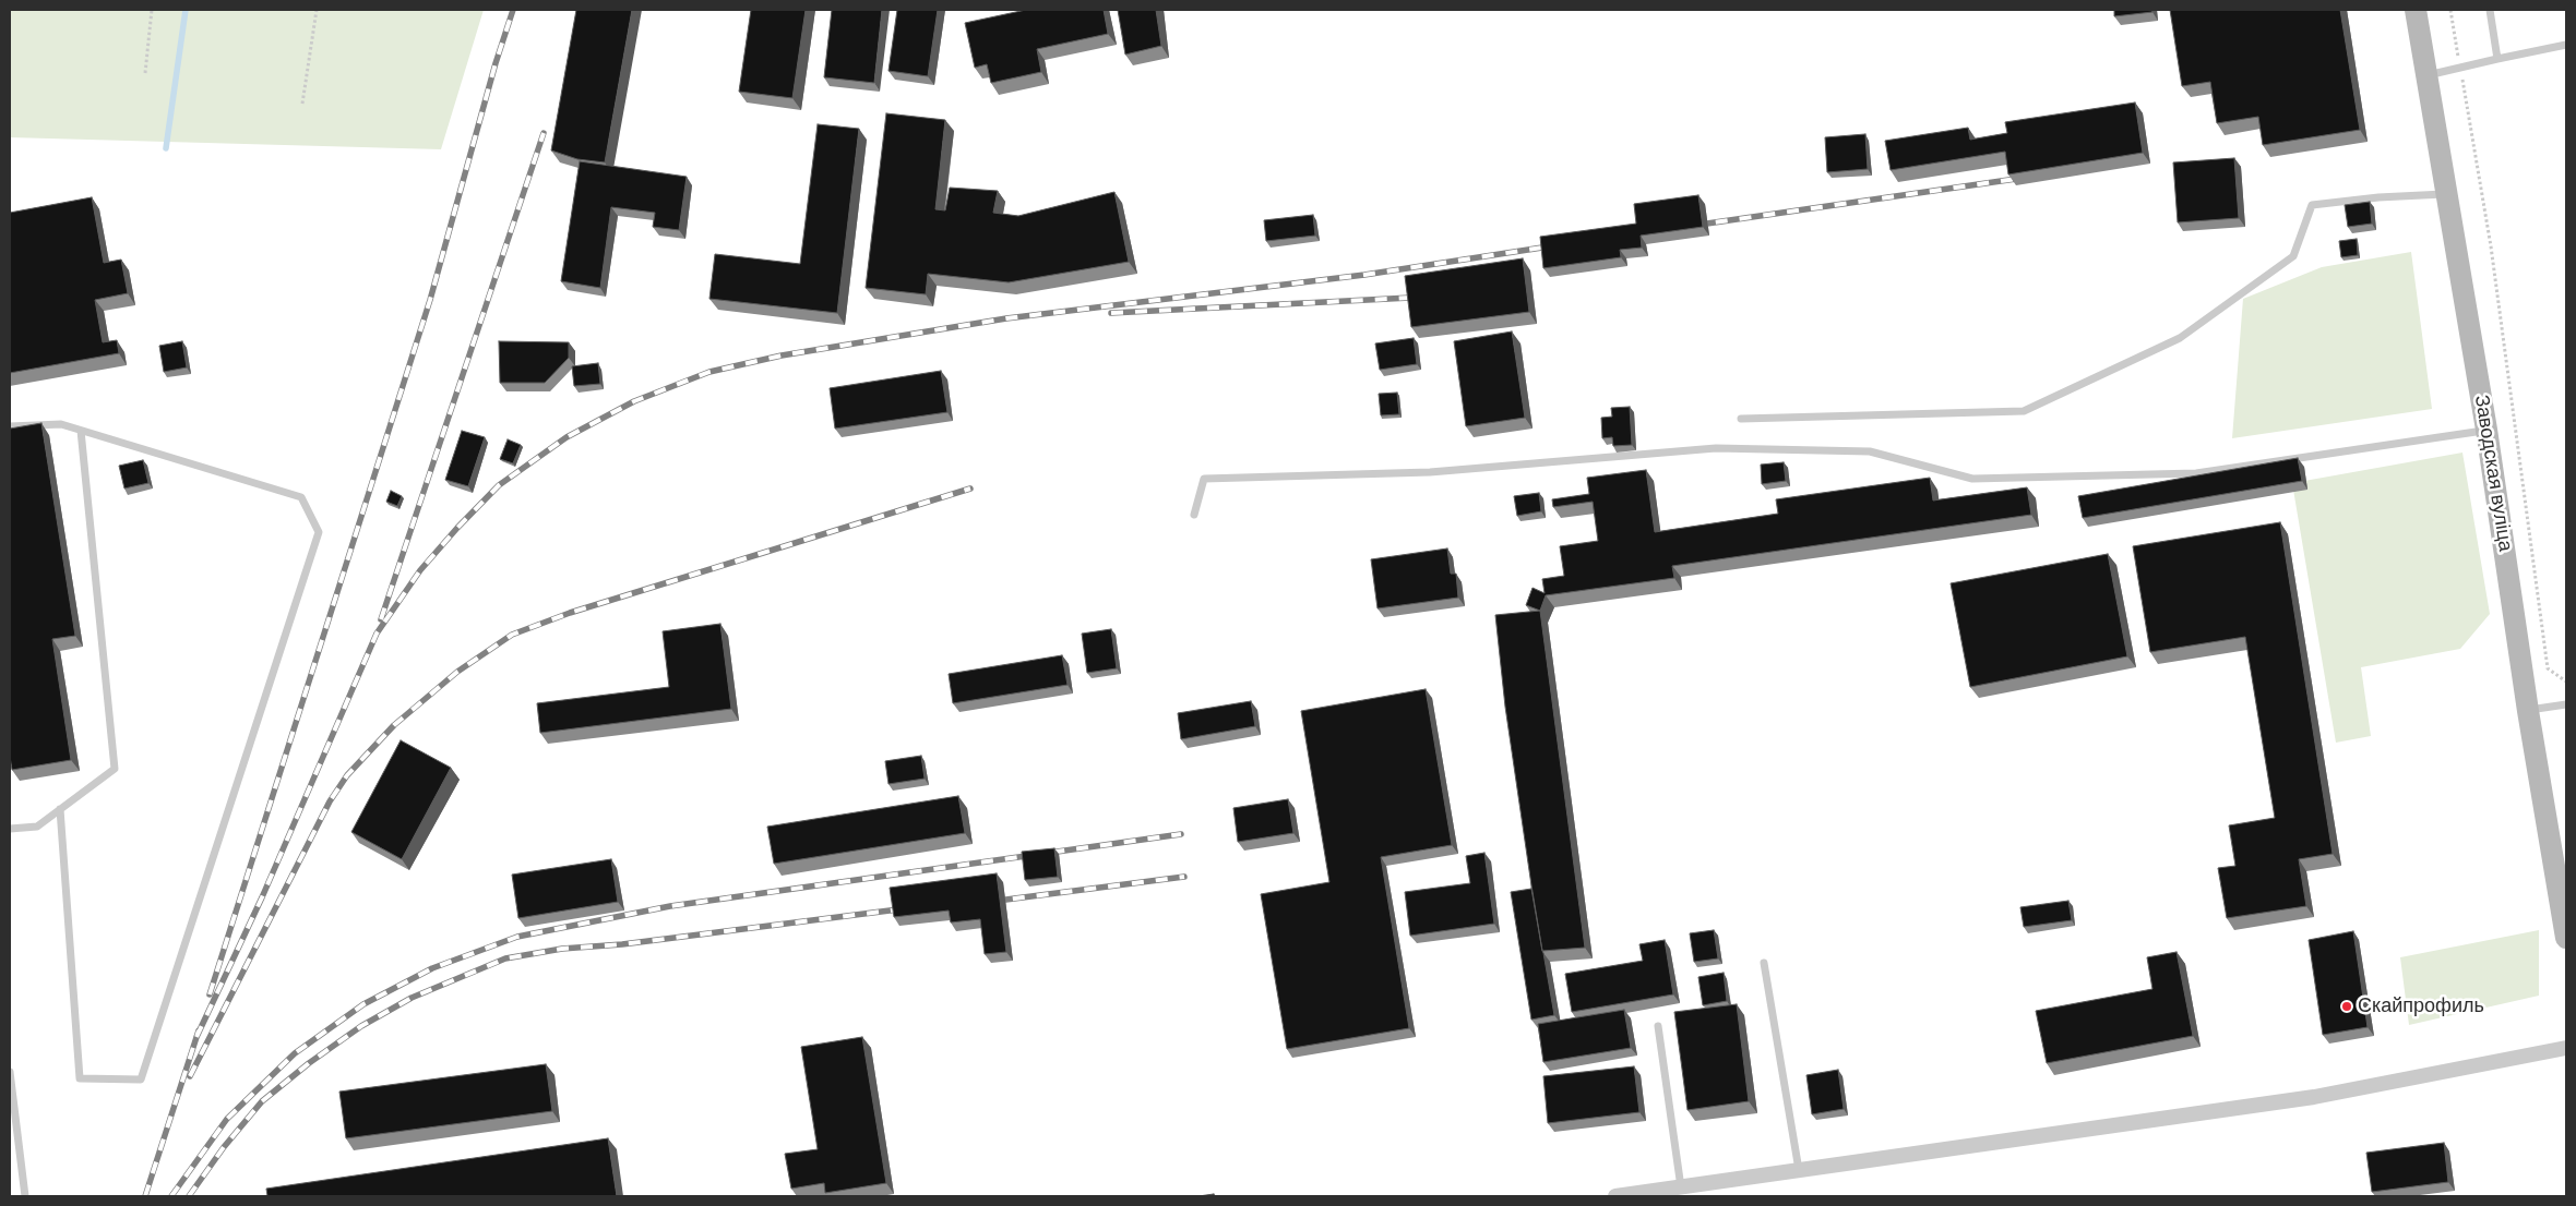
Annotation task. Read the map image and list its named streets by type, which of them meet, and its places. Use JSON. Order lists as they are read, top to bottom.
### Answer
{
  "streets": {
    "main road": ["Заводская вуліца"]
  },
  "places": ["Скайпрофиль"]
}
